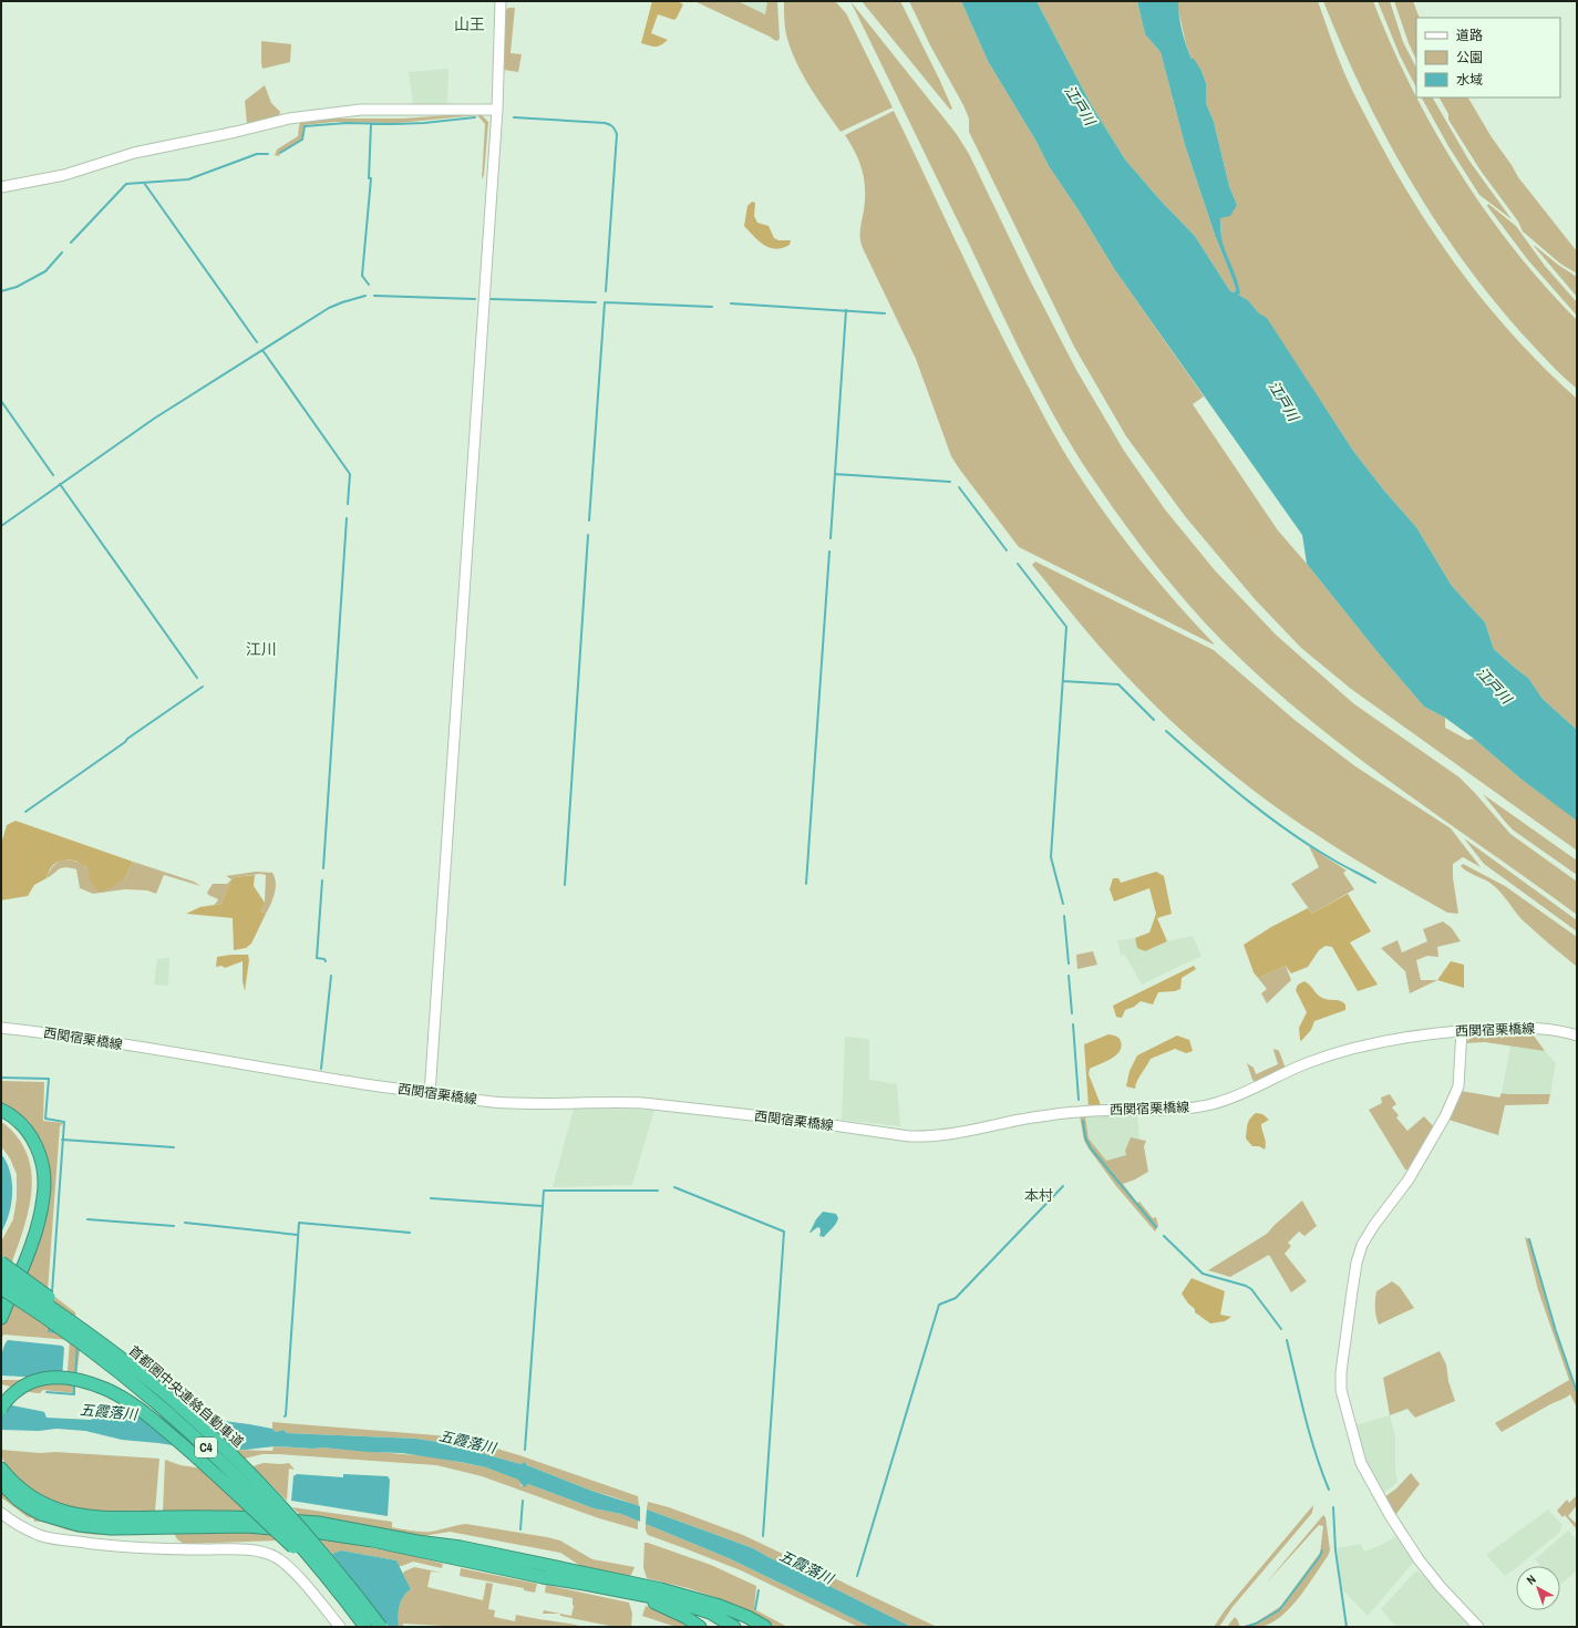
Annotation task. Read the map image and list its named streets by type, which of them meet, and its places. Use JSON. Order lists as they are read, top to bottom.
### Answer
{
  "streets": {
    "highway": ["首都圏中央連絡自動車道", "C4"],
    "street": ["西関宿栗橋線"]
  },
  "districts": ["山王", "江川", "本村"],
  "water": ["江戸川", "五霞落川"],
  "legend": ["道路", "公園", "水域"],
  "north": "top left"
}
